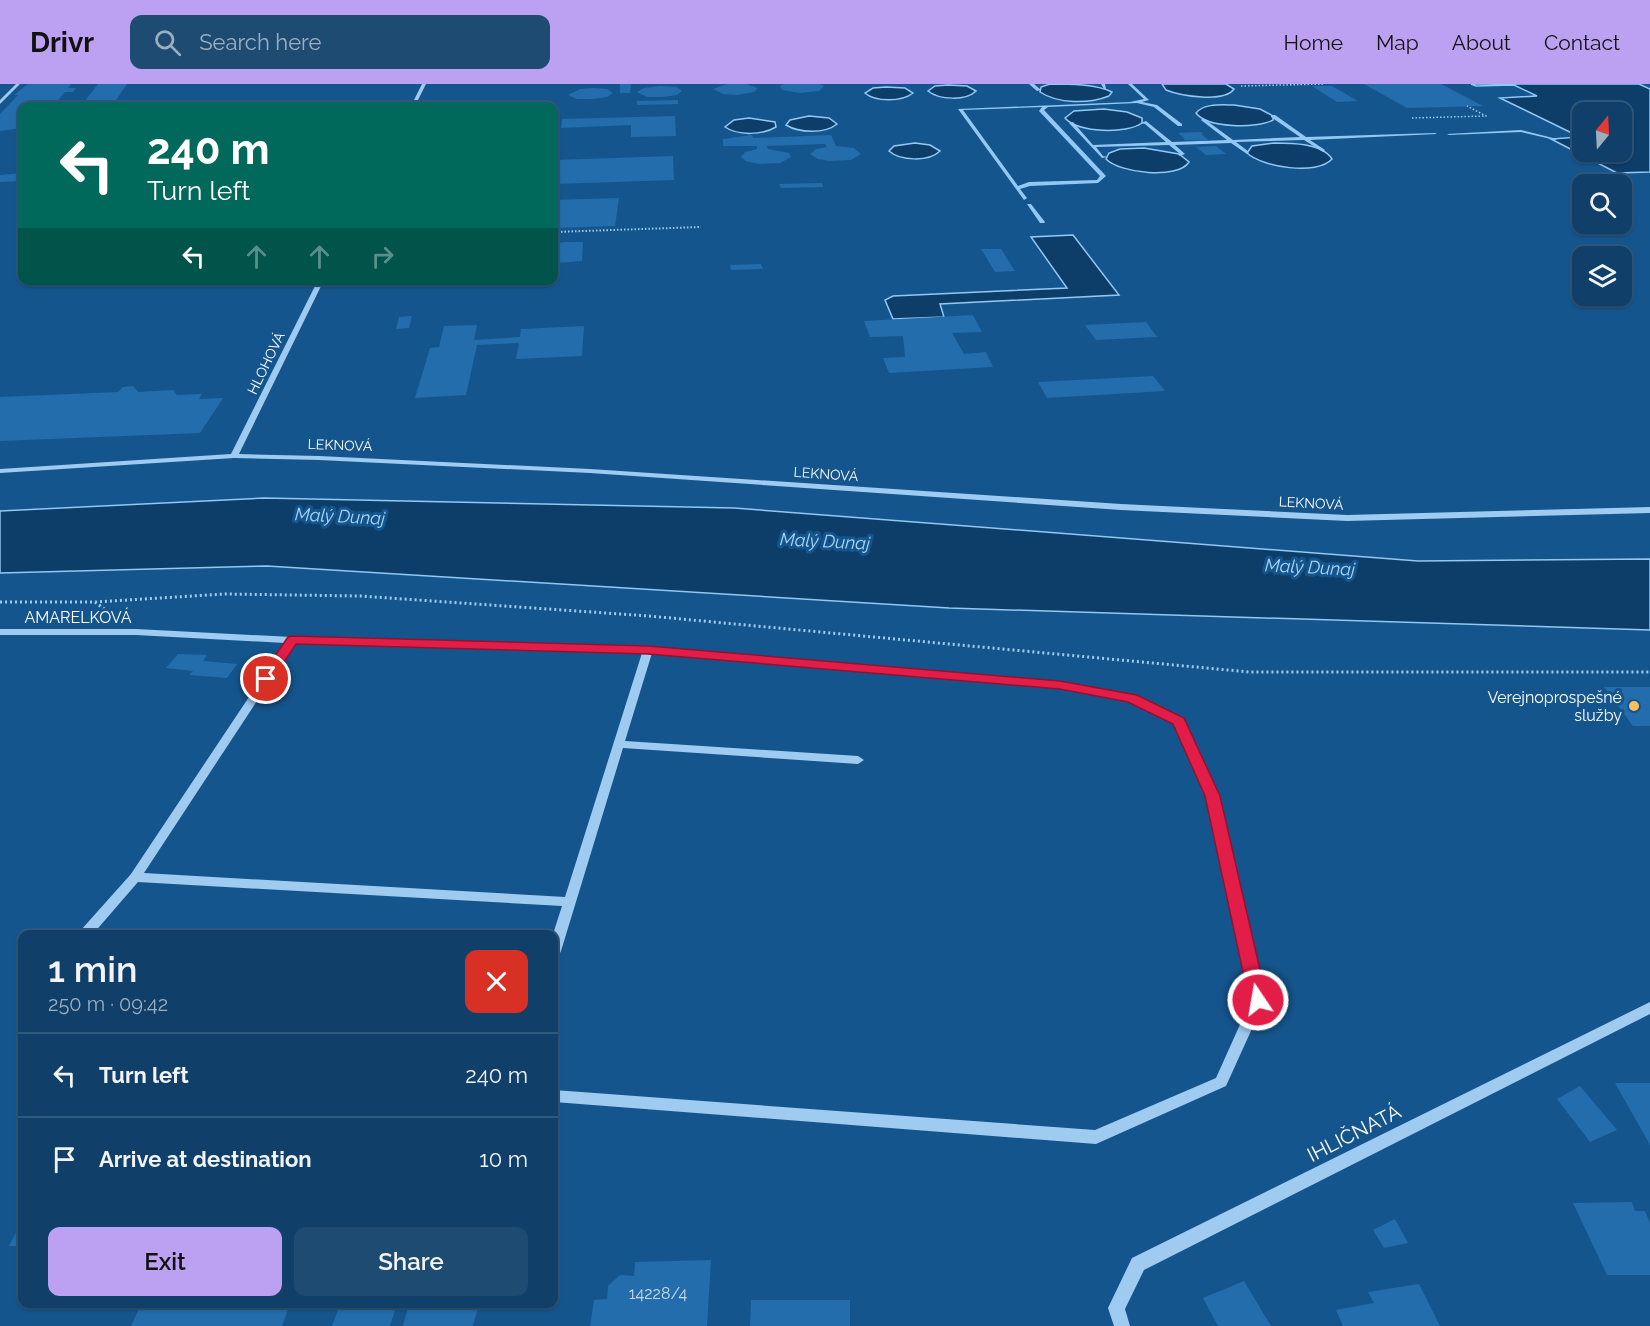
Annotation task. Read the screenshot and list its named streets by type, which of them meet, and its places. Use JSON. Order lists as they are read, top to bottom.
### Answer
{
  "streets": {
    "street": [
      "HLOHOVÁ",
      "LEKNOVÁ",
      "AMARELKOVÁ",
      "IHLIČNATÁ"
    ]
  },
  "crossings": [
    ["HLOHOVÁ", "LEKNOVÁ"]
  ],
  "water": ["Malý Dunaj"],
  "places": ["Verejnoprospešné služby"],
  "house_numbers": ["14228/4"],
  "north": "top",
  "page": {
    "header": "Drivr",
    "search": "Search here",
    "nav": [
      "Home",
      "Map",
      "About",
      "Contact"
    ],
    "turn": ["240 m", "Turn left"],
    "heading": ["1 min", "250 m · 09:42"],
    "list": [
      {
        "name": "Turn left",
        "value": "240 m"
      },
      {
        "name": "Arrive at destination",
        "value": "10 m"
      }
    ],
    "buttons": ["Exit", "Share"]
  }
}
